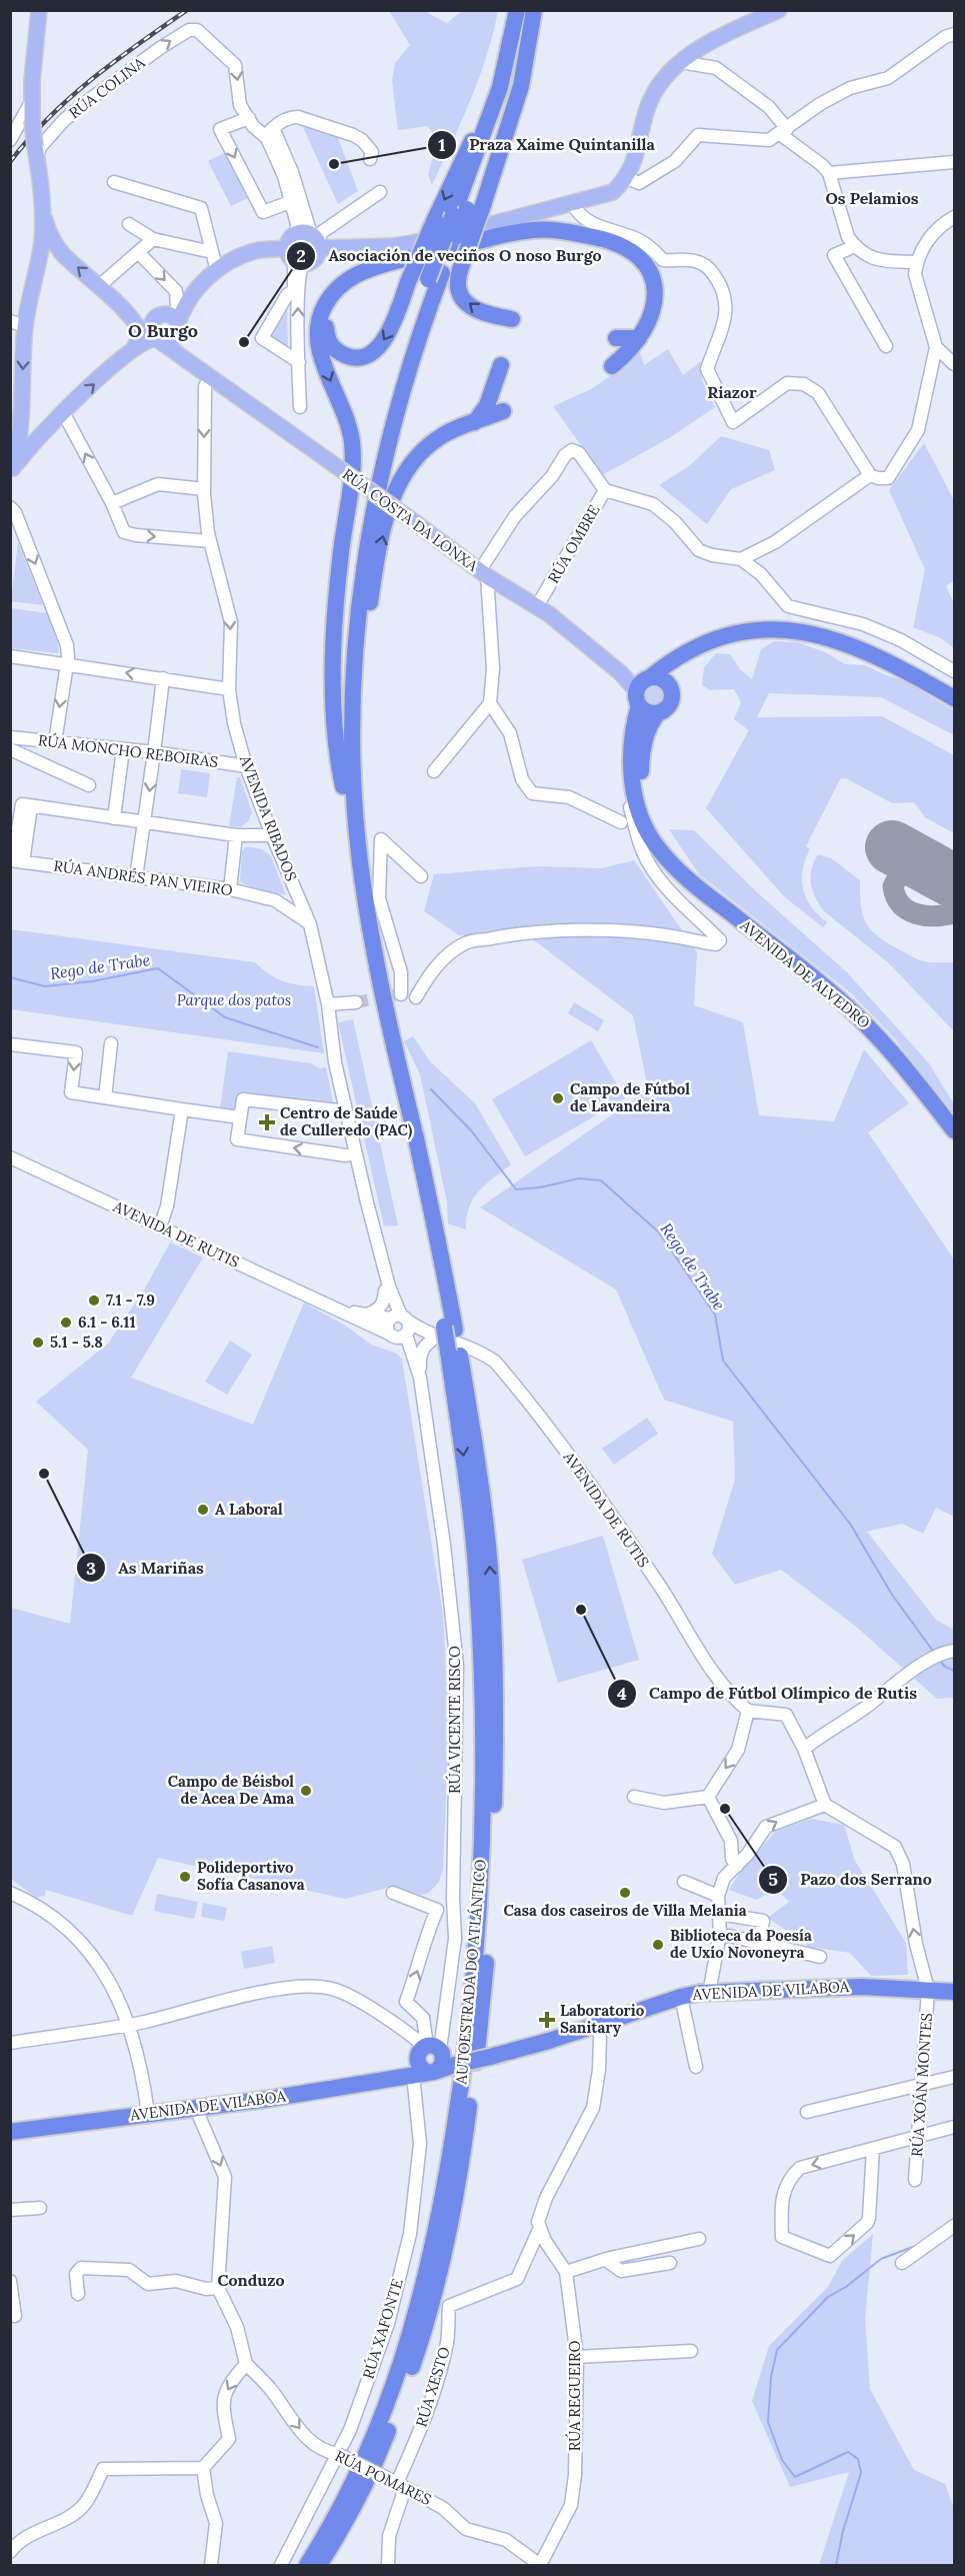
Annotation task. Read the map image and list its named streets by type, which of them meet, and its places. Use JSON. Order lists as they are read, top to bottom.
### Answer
{
  "streets": {
    "highway": ["AVENIDA DE ALVEDRO", "AUTOESTRADA DO ATLÁNTICO", "AVENIDA DE VILABOA"],
    "main road": ["RÚA COSTA DA LONXA"],
    "street": [
      "RÚA COLINA",
      "RÚA OMBRE",
      "RÚA MONCHO REBOIRAS",
      "AVENIDA RIBADOS",
      "RÚA ANDRÉS PAN VIEIRO",
      "AVENIDA DE RUTIS",
      "RÚA VICENTE RISCO",
      "RÚA XOÁN MONTES",
      "RÚA XAFONTE",
      "RÚA XESTO",
      "RÚA REGUEIRO",
      "RÚA POMARES"
    ]
  },
  "crossings": [
    ["RÚA COSTA DA LONXA", "RÚA OMBRE"],
    ["RÚA COSTA DA LONXA", "AVENIDA RIBADOS"],
    ["RÚA COSTA DA LONXA", "AVENIDA DE ALVEDRO"],
    ["RÚA MONCHO REBOIRAS", "AVENIDA RIBADOS"],
    ["AVENIDA RIBADOS", "RÚA ANDRÉS PAN VIEIRO"],
    ["AVENIDA RIBADOS", "AVENIDA DE RUTIS"],
    ["AVENIDA RIBADOS", "RÚA VICENTE RISCO"],
    ["AVENIDA DE RUTIS", "RÚA VICENTE RISCO"],
    ["RÚA VICENTE RISCO", "AVENIDA DE VILABOA"],
    ["RÚA VICENTE RISCO", "RÚA XAFONTE"],
    ["AVENIDA DE VILABOA", "RÚA XOÁN MONTES"],
    ["AVENIDA DE VILABOA", "RÚA XAFONTE"],
    ["RÚA XAFONTE", "RÚA POMARES"],
    ["RÚA XESTO", "RÚA REGUEIRO"],
    ["RÚA XESTO", "RÚA POMARES"],
    ["RÚA REGUEIRO", "RÚA POMARES"]
  ],
  "one_way": ["RÚA XOÁN MONTES", "RÚA POMARES"],
  "districts": [
    "Os Pelamios",
    "O Burgo",
    "Riazor",
    "Conduzo"
  ],
  "water": ["Rego de Trabe"],
  "parks": ["Parque dos patos"],
  "places": {
    "other": [
      "Praza Xaime Quintanilla",
      "Asociación de veciños O noso Burgo",
      "Campo de Fútbol de Lavandeira",
      "7.1 - 7.9",
      "6.1 - 6.11",
      "5.1 - 5.8",
      "As Mariñas",
      "A Laboral",
      "Campo de Fútbol Olímpico de Rutis",
      "Campo de Béisbol de Acea De Ama",
      "Pazo dos Serrano",
      "Polideportivo Sofía Casanova",
      "Casa dos caseiros de Villa Melania",
      "Biblioteca da Poesía de Uxío Novoneyra"
    ],
    "health": ["Centro de Saúde de Culleredo (PAC)", "Laboratorio Sanitary"]
  }
}
